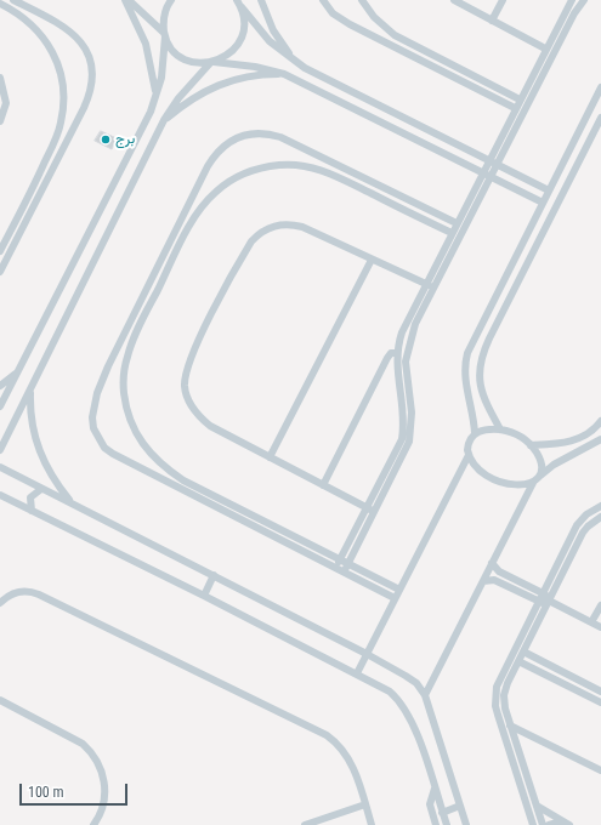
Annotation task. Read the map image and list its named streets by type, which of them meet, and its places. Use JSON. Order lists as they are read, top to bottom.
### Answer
{
  "places": ["برج"],
  "scale_bar": "100 m"
}
